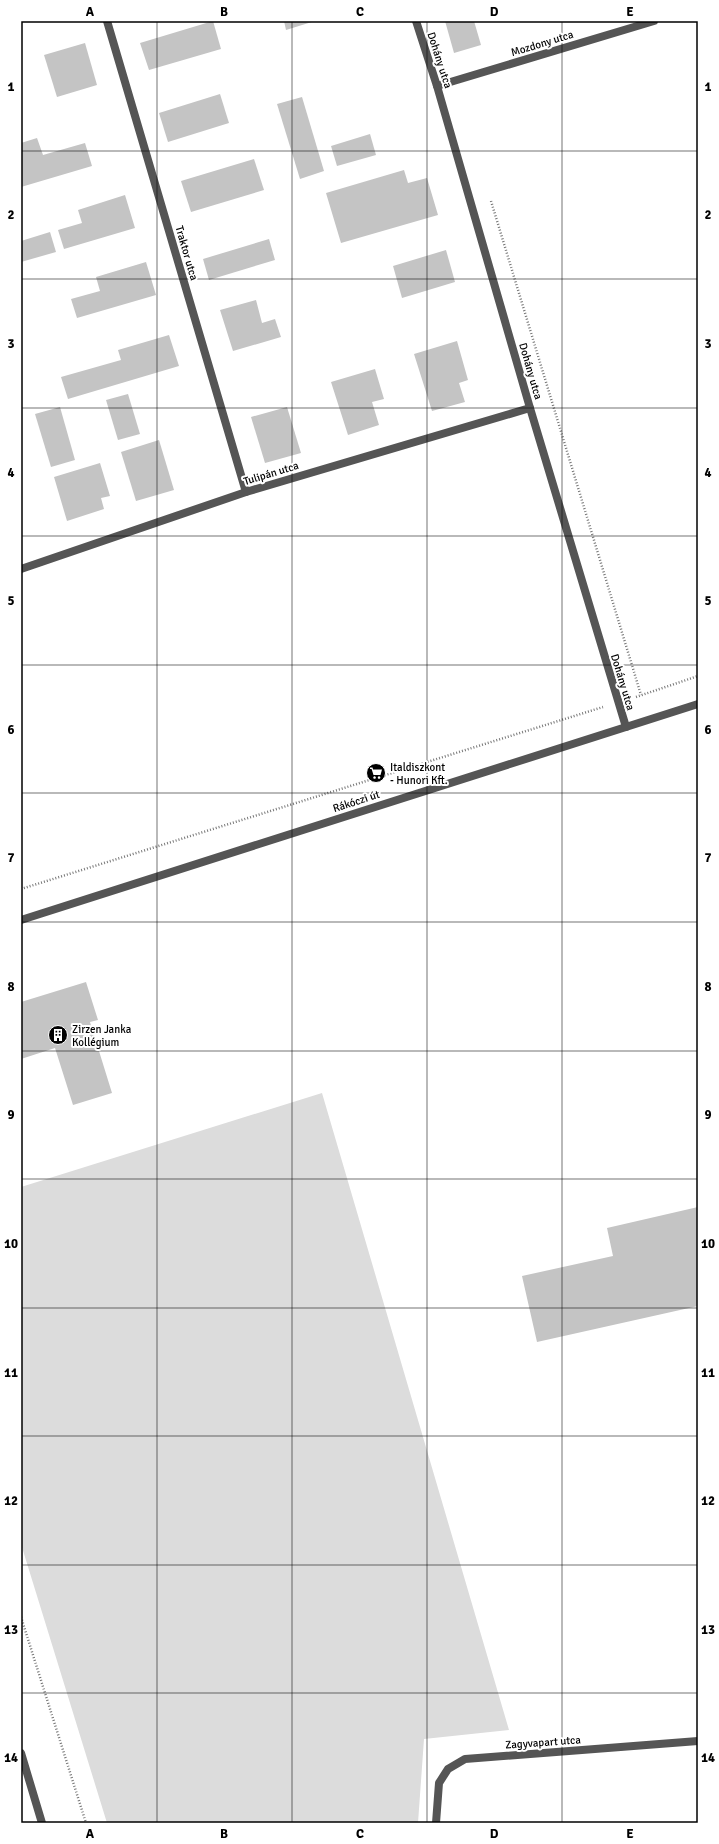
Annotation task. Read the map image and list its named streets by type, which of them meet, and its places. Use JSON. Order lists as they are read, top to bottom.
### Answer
{
  "streets": {
    "street": [
      "Mozdony utca",
      "Dohány utca",
      "Traktor utca",
      "Tulipán utca",
      "Rákóczi út",
      "Zagyvapart utca"
    ]
  },
  "crossings": [
    ["Mozdony utca", "Dohány utca"],
    ["Dohány utca", "Tulipán utca"],
    ["Dohány utca", "Rákóczi út"],
    ["Traktor utca", "Tulipán utca"]
  ],
  "places": {
    "supermarket": ["Italdiszkont - Hunori Kft."],
    "building": ["Zirzen Janka Kollégium"]
  },
  "grid": {
    "columns": [
      "A",
      "B",
      "C",
      "D",
      "E"
    ],
    "rows": [
      "1",
      "2",
      "3",
      "4",
      "5",
      "6",
      "7",
      "8",
      "9",
      "10",
      "11",
      "12",
      "13",
      "14"
    ]
  }
}
